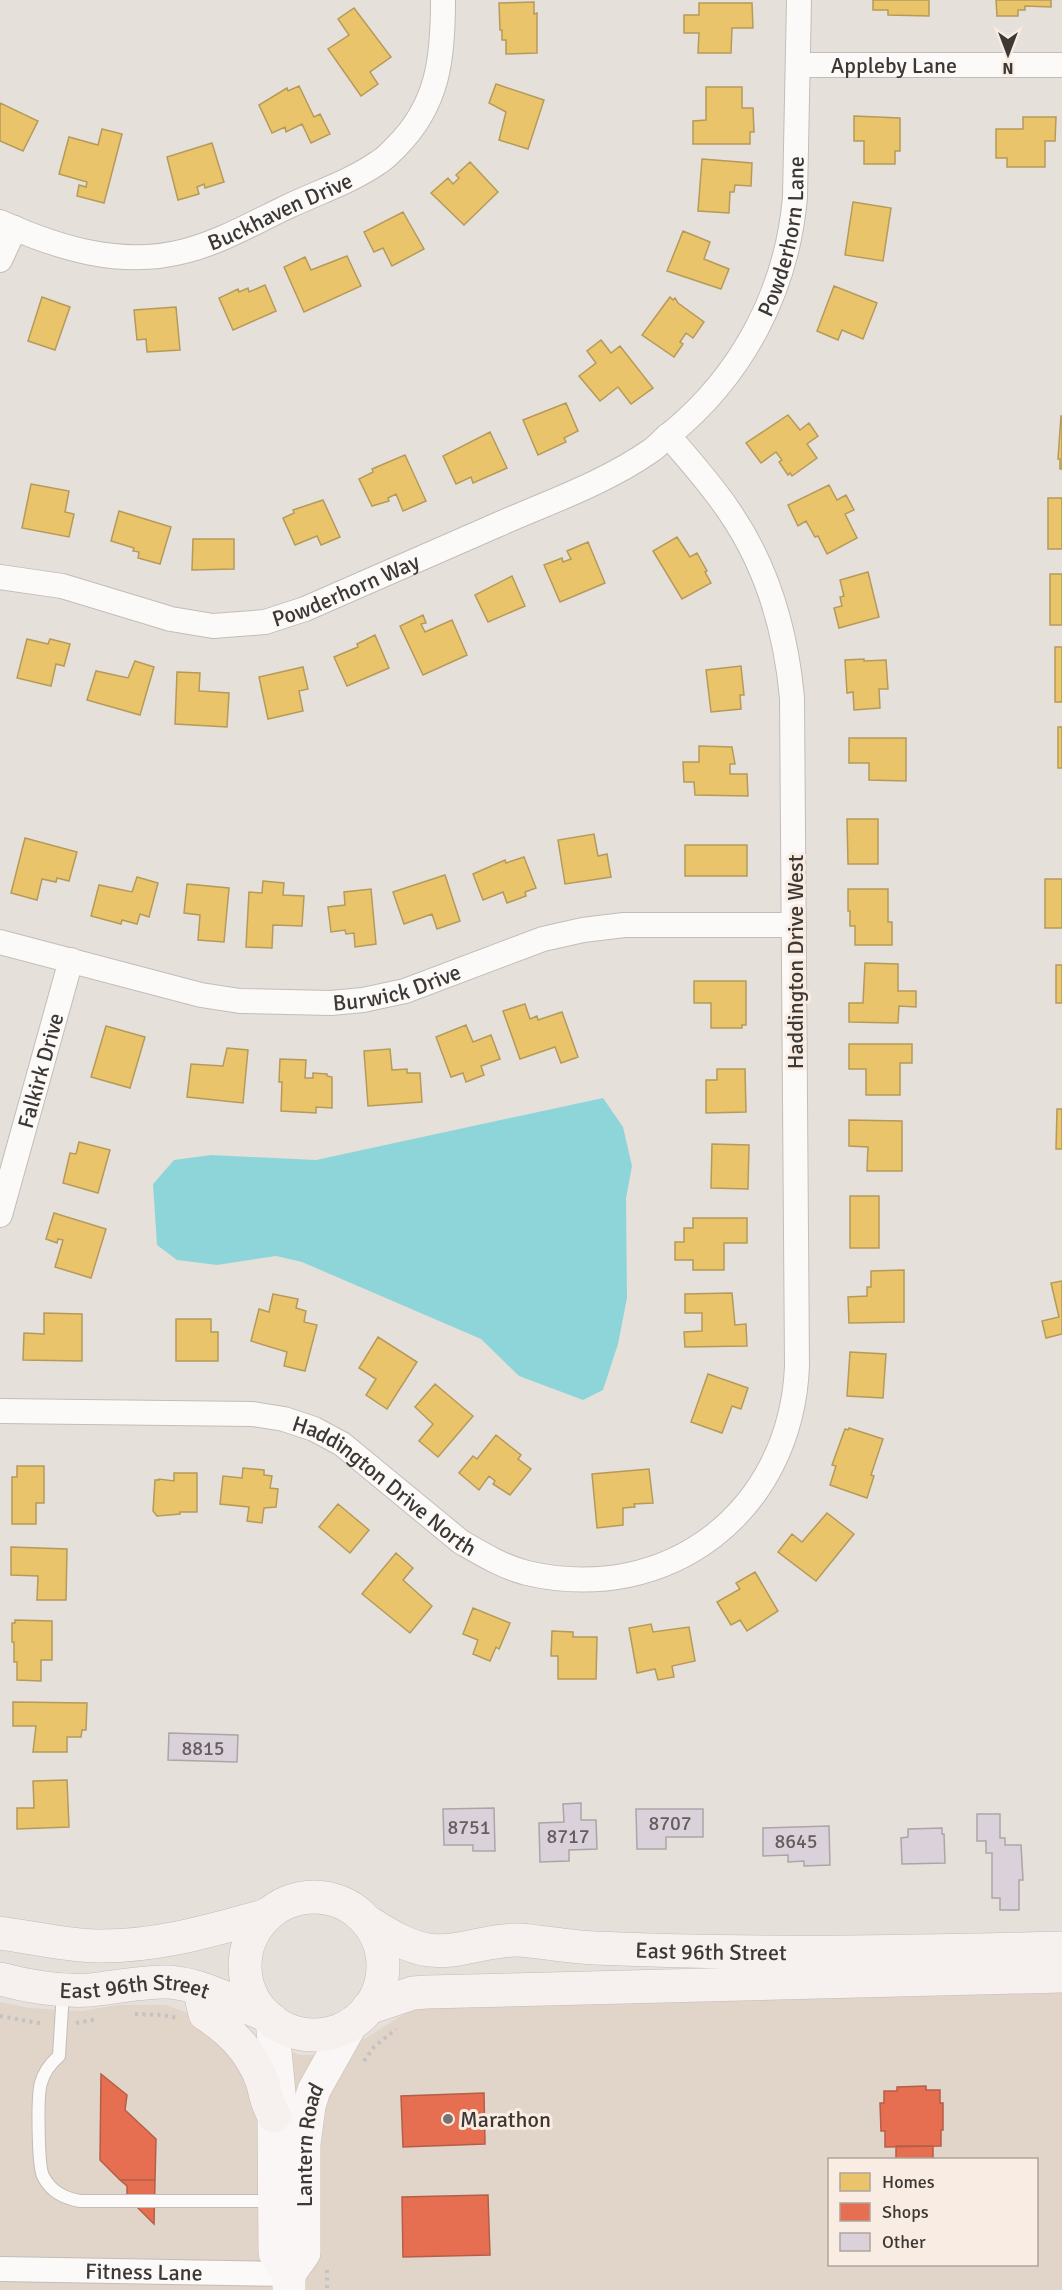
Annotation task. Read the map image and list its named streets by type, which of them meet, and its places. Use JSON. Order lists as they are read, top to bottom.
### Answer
{
  "streets": {
    "main road": ["East 96th Street"],
    "street": [
      "Appleby Lane",
      "Buckhaven Drive",
      "Powderhorn Lane",
      "Powderhorn Way",
      "Haddington Drive West",
      "Burwick Drive",
      "Falkirk Drive",
      "Haddington Drive North",
      "Lantern Road",
      "Fitness Lane"
    ]
  },
  "crossings": [
    ["Appleby Lane", "Powderhorn Lane"],
    ["Powderhorn Lane", "Powderhorn Way"],
    ["Powderhorn Lane", "Haddington Drive West"],
    ["Powderhorn Way", "Haddington Drive West"],
    ["Haddington Drive West", "Burwick Drive"],
    ["Haddington Drive West", "Haddington Drive North"],
    ["Burwick Drive", "Falkirk Drive"],
    ["East 96th Street", "Lantern Road"],
    ["Lantern Road", "Fitness Lane"]
  ],
  "places": ["Marathon"],
  "house_numbers": [
    "8815",
    "8707",
    "8751",
    "8717",
    "8645"
  ],
  "legend": ["Homes", "Shops", "Other"],
  "north": "bottom"
}
